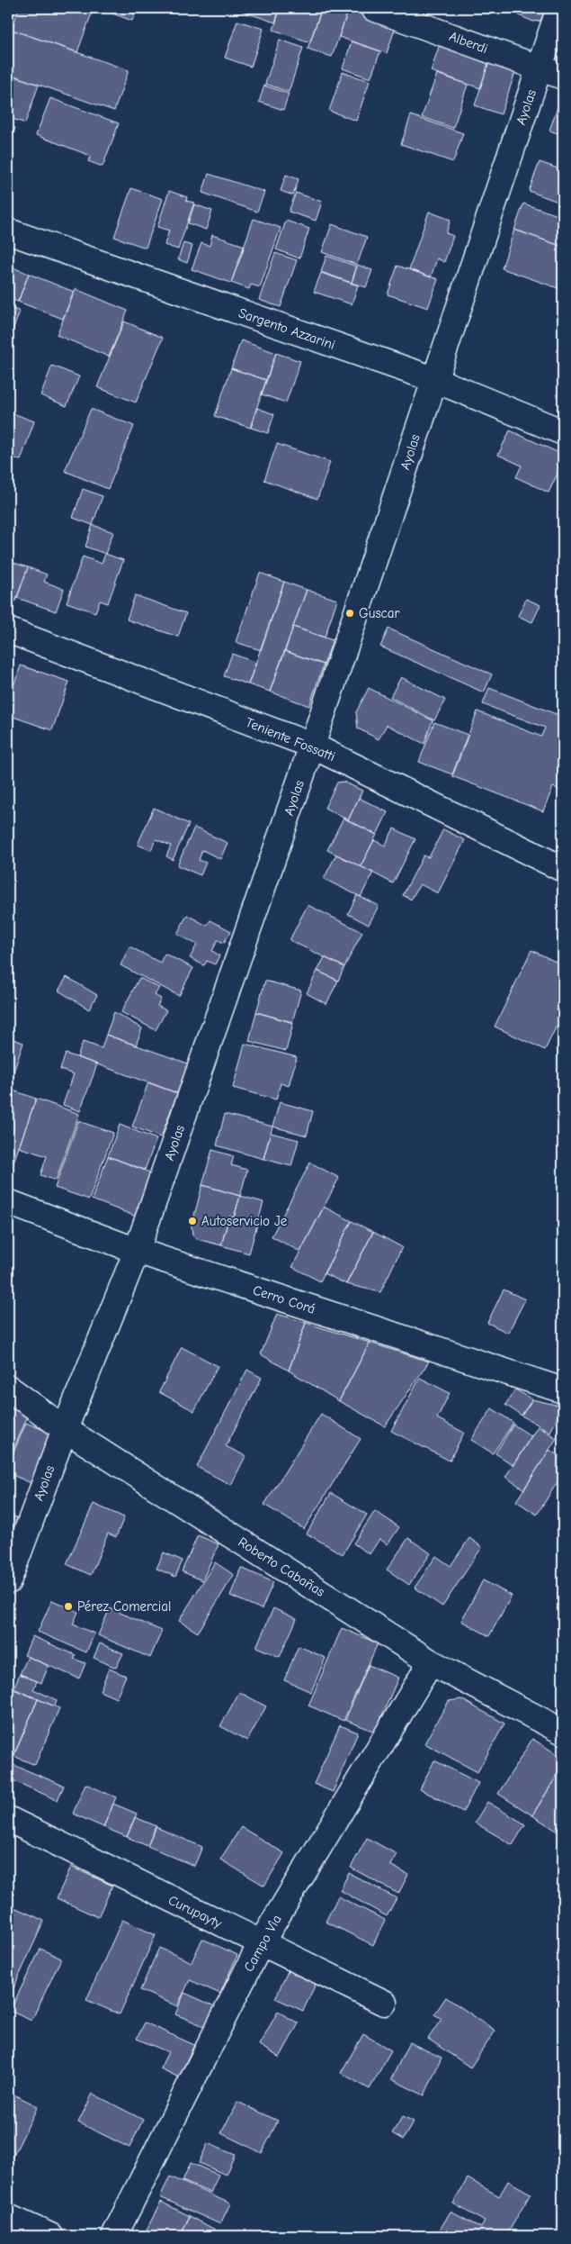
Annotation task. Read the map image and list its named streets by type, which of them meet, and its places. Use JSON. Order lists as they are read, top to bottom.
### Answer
{
  "streets": {
    "street": [
      "Alberdi",
      "Ayolas",
      "Sargento Azzarini",
      "Teniente Fossatti",
      "Cerro Corá",
      "Roberto Cabañas",
      "Curupayty",
      "Campo Vìa"
    ]
  },
  "crossings": [
    ["Alberdi", "Ayolas"],
    ["Ayolas", "Sargento Azzarini"],
    ["Ayolas", "Teniente Fossatti"],
    ["Ayolas", "Cerro Corá"],
    ["Ayolas", "Roberto Cabañas"],
    ["Roberto Cabañas", "Campo Vìa"],
    ["Curupayty", "Campo Vìa"]
  ],
  "places": ["Guscar", "Autoservicio Je", "Pérez Comercial"]
}
